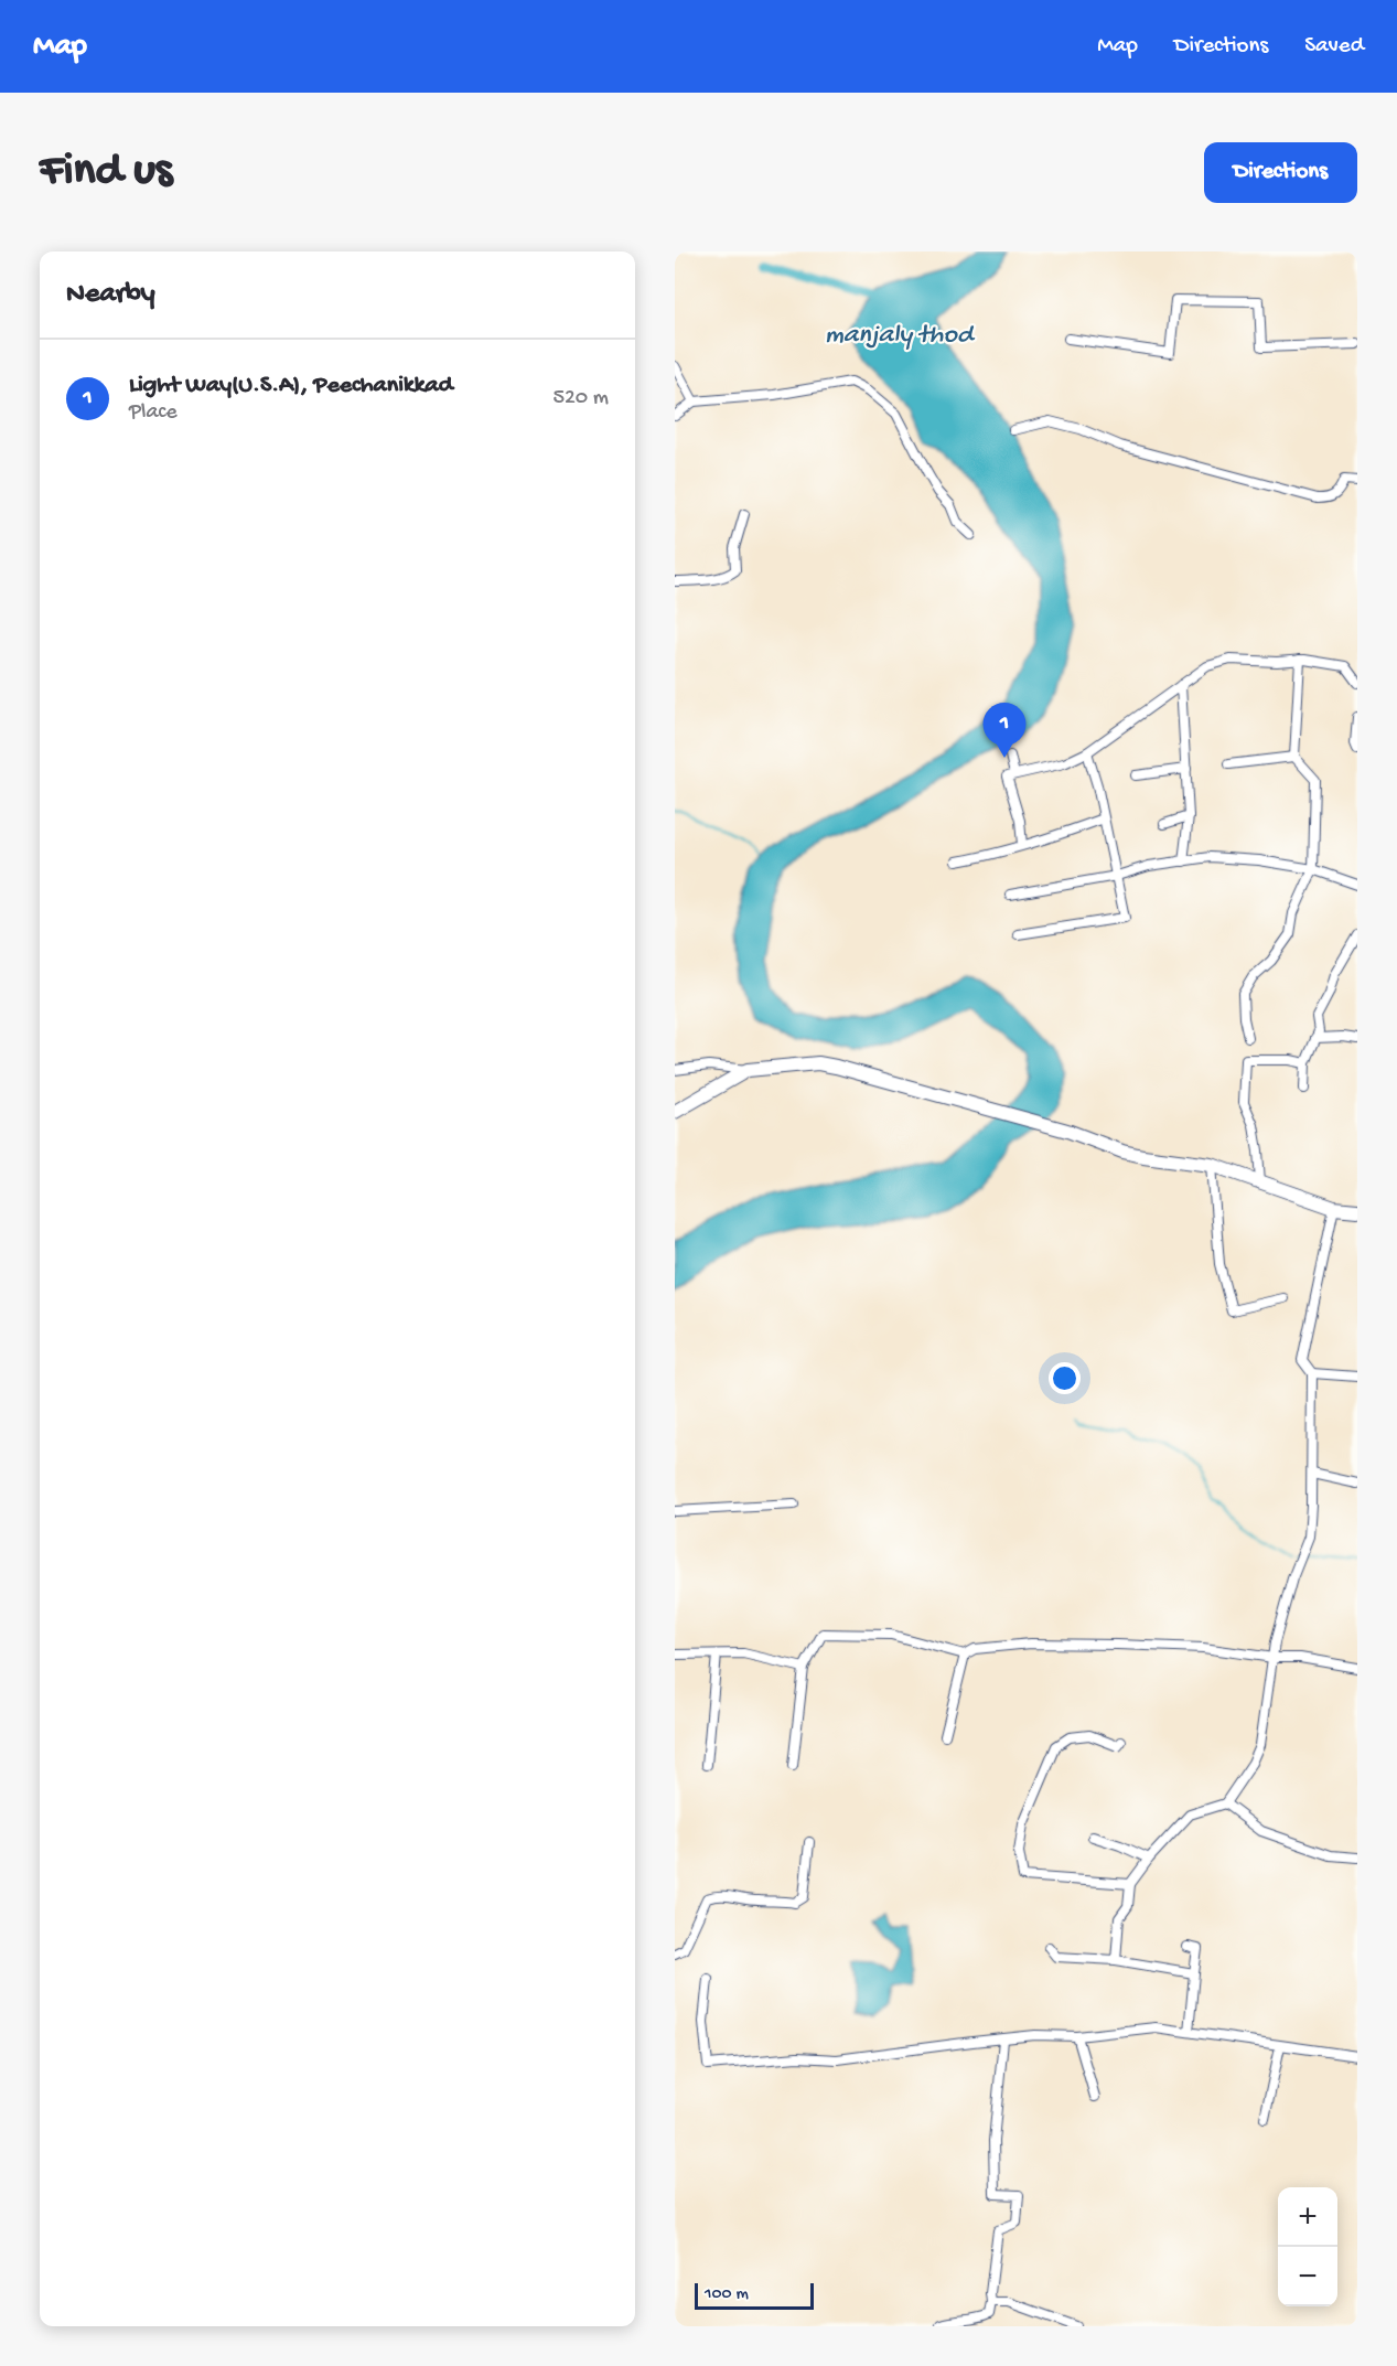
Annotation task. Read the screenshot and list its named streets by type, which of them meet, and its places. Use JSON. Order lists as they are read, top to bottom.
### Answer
{
  "water": ["manjaly thod"],
  "scale_bar": "100 m",
  "page": {
    "header": "Map",
    "nav": ["Map", "Directions", "Saved"],
    "buttons": "Directions",
    "title": "Find us",
    "heading": "Nearby",
    "list": [
      {
        "mark": "1",
        "name": "Light Way(U.S.A), Peechanikkad",
        "note": "Place",
        "value": "520 m"
      }
    ],
    "pins": "1",
    "map_buttons": ["+", "−"],
    "scale": "100 m"
  }
}
